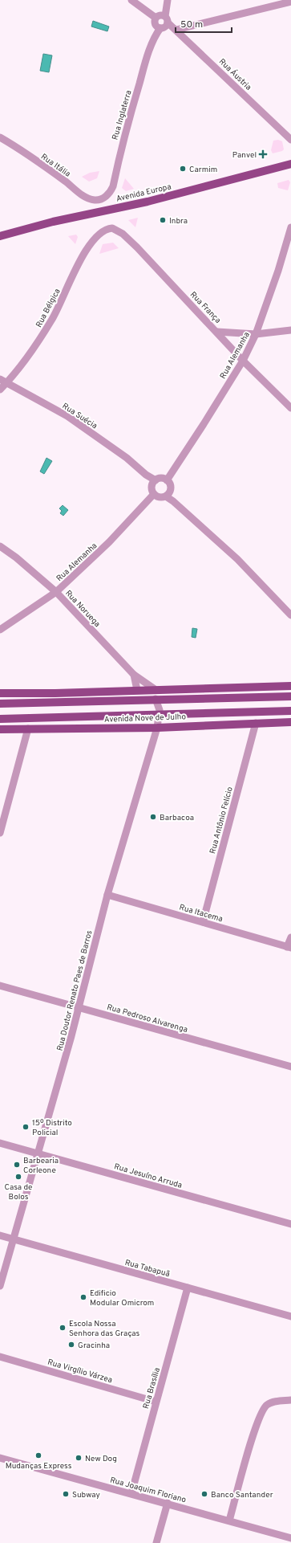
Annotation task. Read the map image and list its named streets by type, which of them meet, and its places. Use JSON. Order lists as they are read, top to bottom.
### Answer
{
  "streets": {
    "main road": ["Avenida Europa", "Avenida Nove de Julho"],
    "street": [
      "Rua Áustria",
      "Rua Inglaterra",
      "Rua Itália",
      "Rua França",
      "Rua Bélgica",
      "Rua Alemanha",
      "Rua Suécia",
      "Rua Noruega",
      "Rua Antônio Felício",
      "Rua Itacema",
      "Rua Doutor Renato Paes de Barros",
      "Rua Pedroso Alvarenga",
      "Rua Jesuíno Arruda",
      "Rua Tabapuã",
      "Rua Virgílio Várzea",
      "Rua Brasília",
      "Rua Joaquim Floriano"
    ]
  },
  "crossings": [
    ["Rua Inglaterra", "Rua Itália"],
    ["Rua França", "Rua Bélgica"],
    ["Rua França", "Rua Alemanha"],
    ["Rua Bélgica", "Rua Suécia"],
    ["Rua Alemanha", "Rua Suécia"],
    ["Rua Alemanha", "Rua Noruega"],
    ["Avenida Nove de Julho", "Rua Antônio Felício"],
    ["Avenida Nove de Julho", "Rua Doutor Renato Paes de Barros"],
    ["Rua Antônio Felício", "Rua Itacema"],
    ["Rua Itacema", "Rua Doutor Renato Paes de Barros"],
    ["Rua Doutor Renato Paes de Barros", "Rua Pedroso Alvarenga"],
    ["Rua Doutor Renato Paes de Barros", "Rua Jesuíno Arruda"],
    ["Rua Doutor Renato Paes de Barros", "Rua Tabapuã"],
    ["Rua Tabapuã", "Rua Brasília"],
    ["Rua Virgílio Várzea", "Rua Brasília"],
    ["Rua Brasília", "Rua Joaquim Floriano"]
  ],
  "places": {
    "health": ["Panvel"],
    "other": [
      "Carmim",
      "Inbra",
      "Barbacoa",
      "15º Distrito Policial",
      "Barbearia Corleone",
      "Casa de Bolos",
      "Edificio Modular Omicrom",
      "Escola Nossa Senhora das Graças",
      "Gracinha",
      "Mudanças Express",
      "New Dog",
      "Subway",
      "Banco Santander"
    ]
  },
  "scale_bar": "50 m"
}
